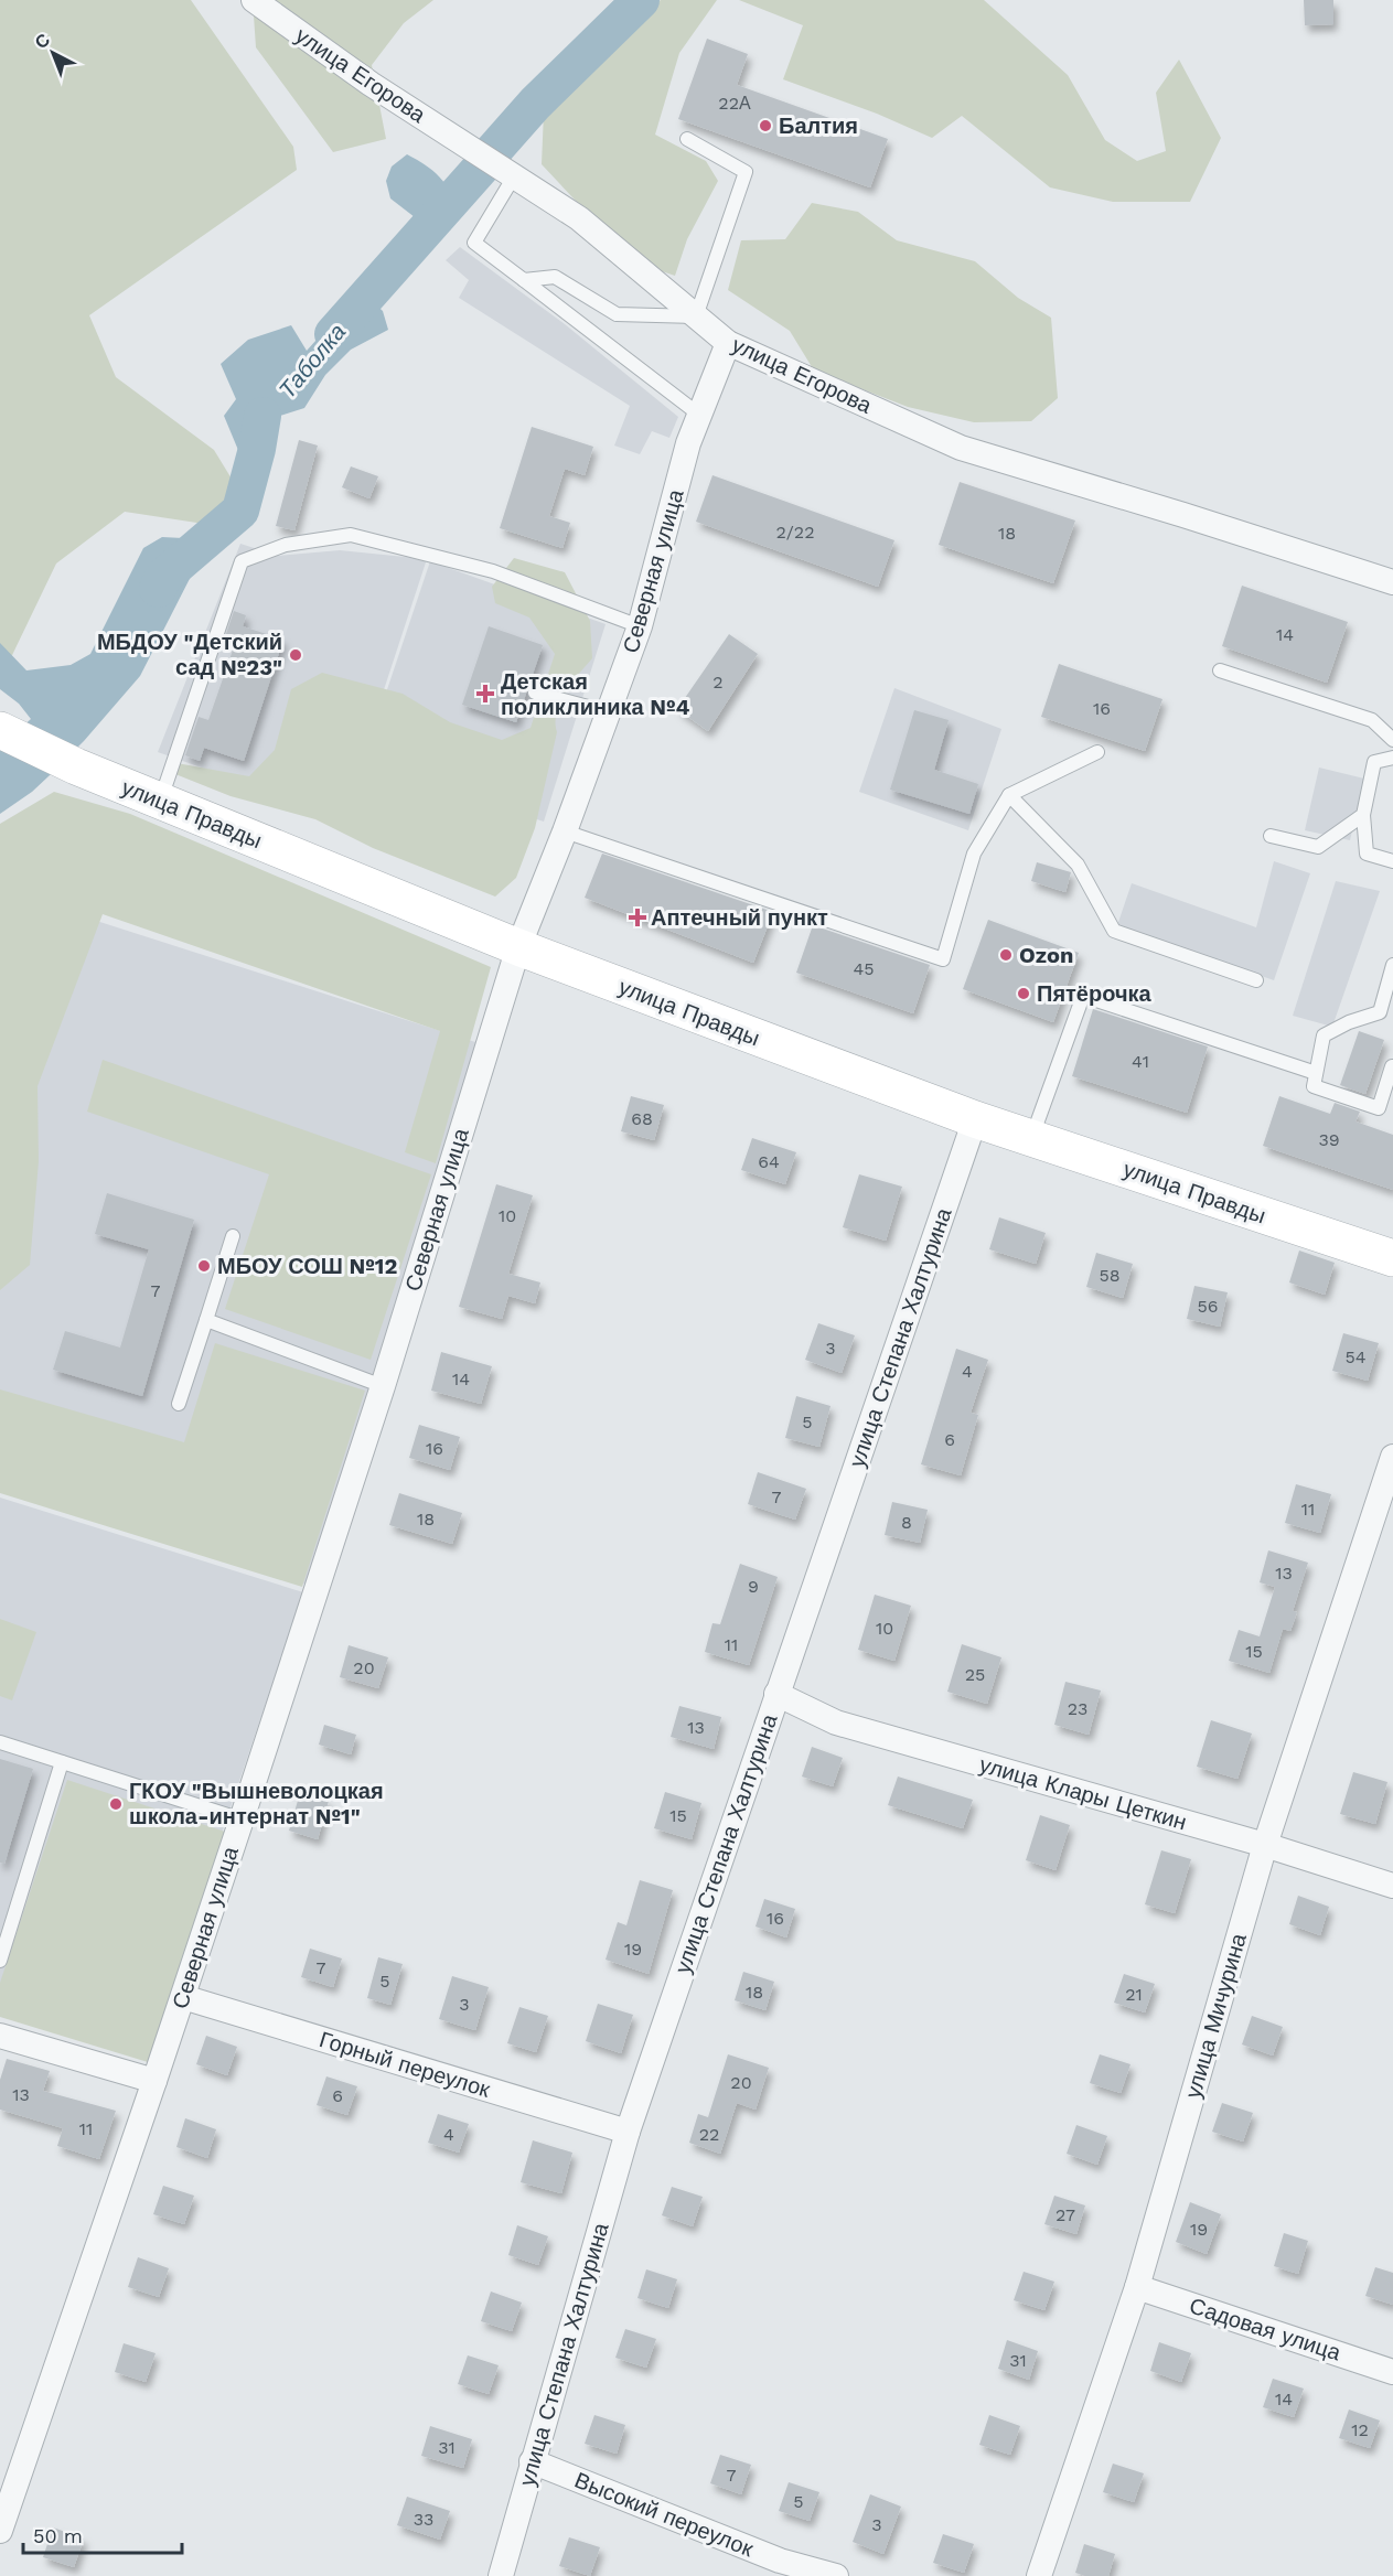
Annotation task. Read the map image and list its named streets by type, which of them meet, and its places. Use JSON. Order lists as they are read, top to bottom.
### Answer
{
  "streets": {
    "street": [
      "улица Егорова",
      "Северная улица",
      "улица Правды",
      "улица Степана Халтурина",
      "улица Клары Цеткин",
      "улица Мичурина",
      "Горный переулок",
      "Садовая улица",
      "Высокий переулок"
    ]
  },
  "crossings": [
    ["улица Егорова", "Северная улица"],
    ["Северная улица", "улица Правды"],
    ["Северная улица", "Горный переулок"],
    ["улица Правды", "улица Степана Халтурина"],
    ["улица Степана Халтурина", "улица Клары Цеткин"],
    ["улица Степана Халтурина", "Горный переулок"],
    ["улица Степана Халтурина", "Высокий переулок"],
    ["улица Клары Цеткин", "улица Мичурина"],
    ["улица Мичурина", "Садовая улица"]
  ],
  "water": ["Таболка"],
  "places": {
    "other": [
      "Балтия",
      "МБДОУ \"Детский сад №23\"",
      "Ozon",
      "Пятёрочка",
      "МБОУ СОШ №12",
      "ГКОУ \"Вышневолоцкая школа-интернат №1\""
    ],
    "health": ["Детская поликлиника №4", "Аптечный пункт"]
  },
  "house_numbers": [
    "22А",
    "2/22",
    "18",
    "14",
    "2",
    "16",
    "45",
    "41",
    "68",
    "39",
    "64",
    "10",
    "58",
    "7",
    "56",
    "3",
    "54",
    "4",
    "14",
    "5",
    "6",
    "16",
    "7",
    "11",
    "18",
    "8",
    "13",
    "9",
    "10",
    "11",
    "15",
    "20",
    "25",
    "23",
    "13",
    "15",
    "16",
    "19",
    "7",
    "5",
    "18",
    "21",
    "3",
    "20",
    "13",
    "6",
    "11",
    "4",
    "22",
    "27",
    "19",
    "31",
    "14",
    "12",
    "31",
    "7",
    "5",
    "33",
    "3"
  ],
  "scale_bar": "50 m",
  "north": "top left"
}
